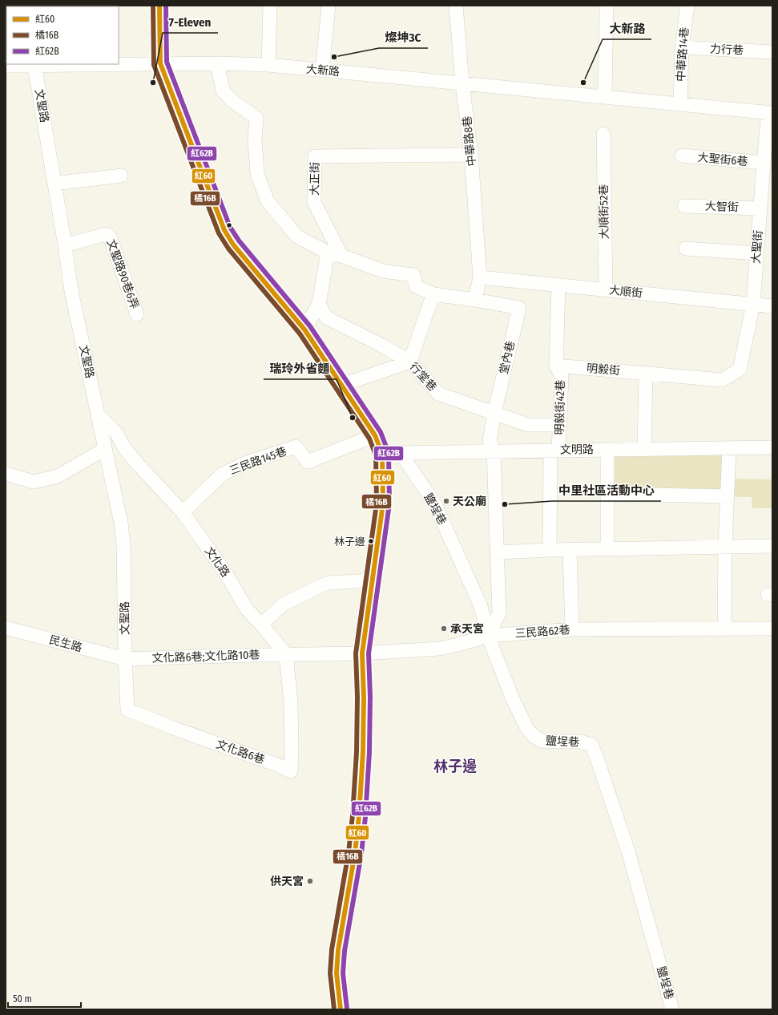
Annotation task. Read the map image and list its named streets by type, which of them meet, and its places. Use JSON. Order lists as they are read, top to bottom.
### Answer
{
  "streets": {
    "street": [
      "力行巷",
      "中華路14巷",
      "大新路",
      "文聖路",
      "中華路8巷",
      "大聖街6巷",
      "大正街",
      "大智街",
      "大順街52巷",
      "大聖街",
      "文聖路90巷6弄",
      "大順街",
      "堂內巷",
      "明毅街",
      "行堂巷",
      "明毅街42巷",
      "文明路",
      "三民路145巷",
      "鹽埕巷",
      "文化路",
      "三民路62巷",
      "民生路",
      "文化路6巷;文化路10巷",
      "文化路6巷"
    ]
  },
  "crossings": [
    ["力行巷", "中華路14巷"],
    ["中華路14巷", "大新路"],
    ["大新路", "文聖路"],
    ["大新路", "中華路8巷"],
    ["大新路", "大聖街"],
    ["文聖路", "文聖路90巷6弄"],
    ["文聖路", "文化路"],
    ["文聖路", "民生路"],
    ["文聖路", "文化路6巷;文化路10巷"],
    ["文聖路", "文化路6巷"],
    ["中華路8巷", "大正街"],
    ["中華路8巷", "大順街"],
    ["中華路8巷", "堂內巷"],
    ["大聖街6巷", "大聖街"],
    ["大智街", "大聖街"],
    ["大順街52巷", "大順街"],
    ["大聖街", "大順街"],
    ["大聖街", "明毅街"],
    ["堂內巷", "行堂巷"],
    ["堂內巷", "文明路"],
    ["堂內巷", "鹽埕巷"],
    ["堂內巷", "三民路62巷"],
    ["明毅街", "明毅街42巷"],
    ["行堂巷", "明毅街42巷"],
    ["明毅街42巷", "文明路"],
    ["文明路", "鹽埕巷"],
    ["三民路145巷", "文化路"],
    ["鹽埕巷", "三民路62巷"],
    ["文化路", "文化路6巷;文化路10巷"],
    ["文化路", "文化路6巷"],
    ["民生路", "文化路6巷;文化路10巷"],
    ["民生路", "文化路6巷"],
    ["文化路6巷;文化路10巷", "文化路6巷"]
  ],
  "districts": ["林子邊"],
  "places": [
    "燦坤3C",
    "7-Eleven",
    "大新路",
    "瑞玲外省麵",
    "天公廟",
    "中里社區活動中心",
    "林子邊",
    "承天宮",
    "供天宮"
  ],
  "lines": ["transit line 紅60", "transit line 橘16B", "transit line 紅62B"],
  "legend": ["紅60", "橘16B", "紅62B"],
  "scale_bar": "50 m"
}
